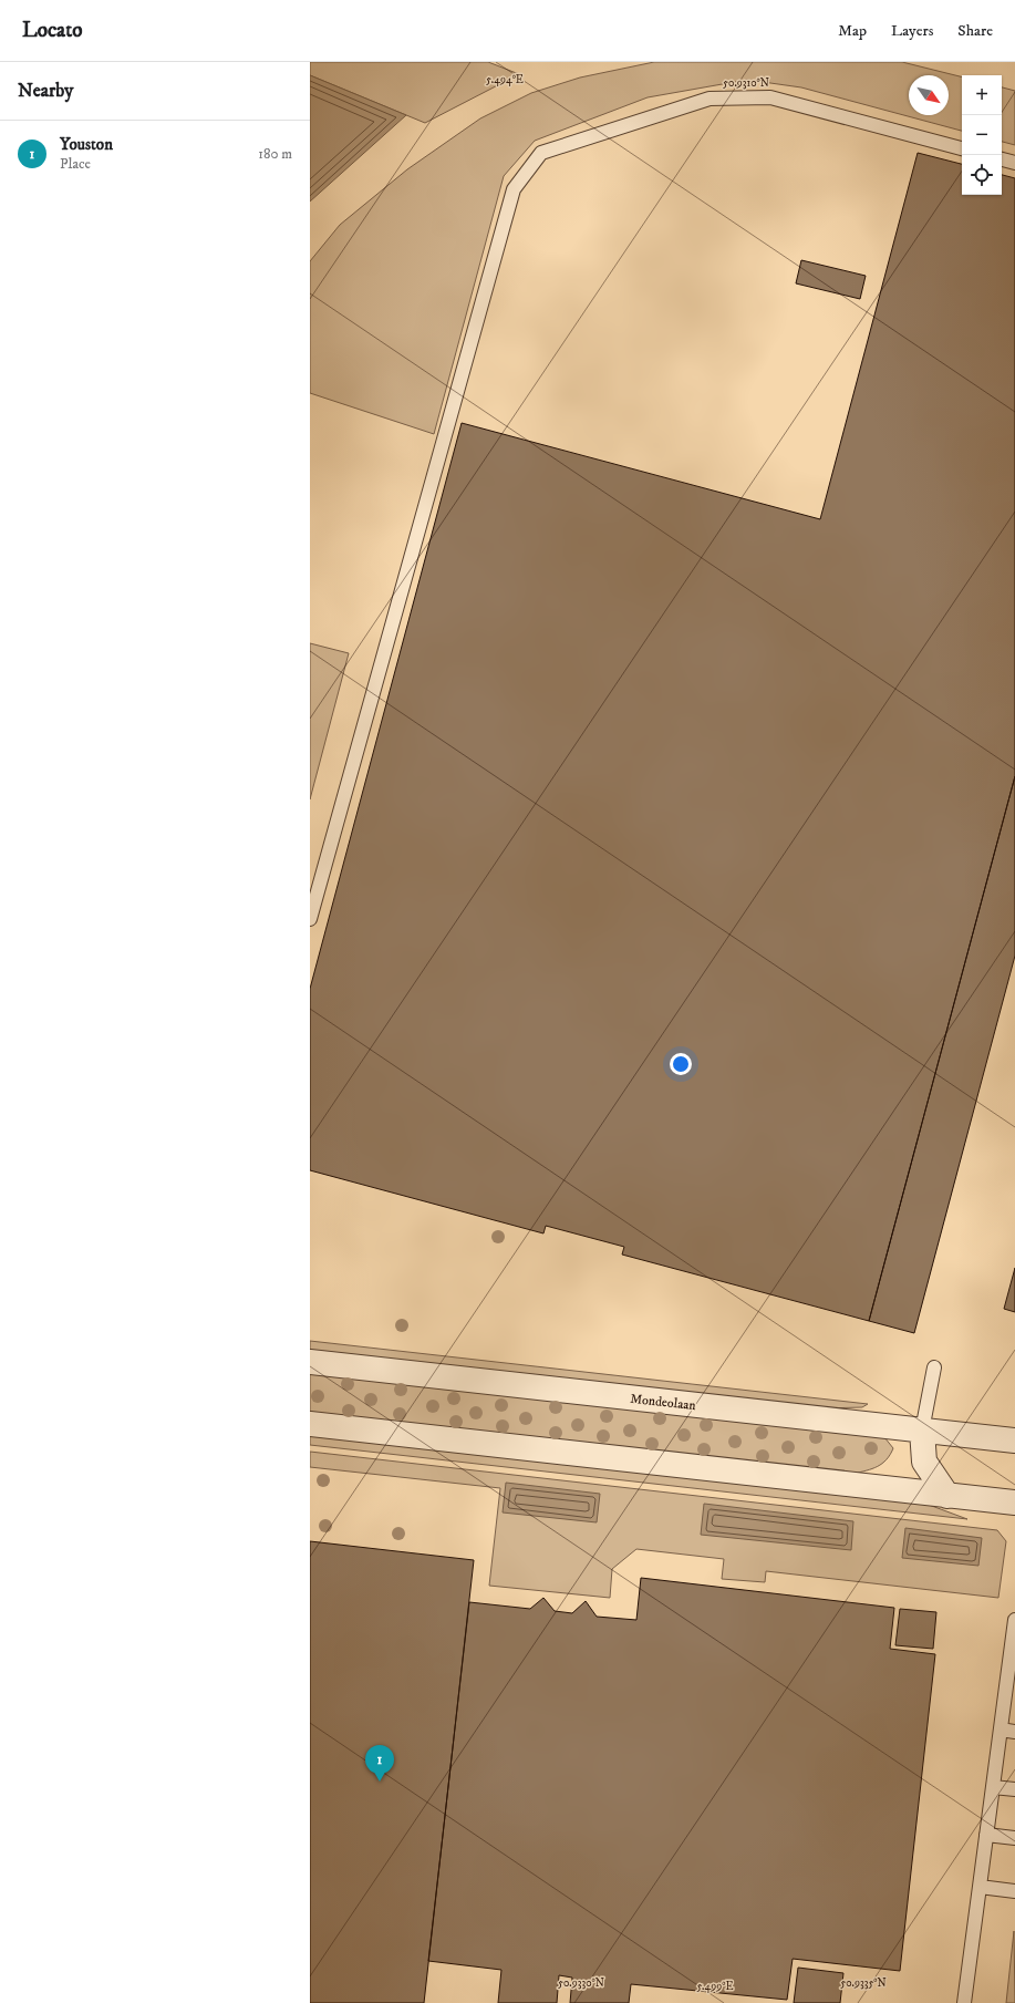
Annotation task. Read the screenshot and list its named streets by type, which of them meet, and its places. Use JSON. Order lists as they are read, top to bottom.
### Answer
{
  "streets": {
    "street": ["Mondeolaan"]
  },
  "north": "bottom right",
  "page": {
    "header": "Locato",
    "nav": ["Map", "Layers", "Share"],
    "heading": "Nearby",
    "map_buttons": ["+", "−"],
    "list": [
      {
        "mark": "1",
        "name": "Youston",
        "note": "Place",
        "value": "180 m"
      }
    ],
    "pins": "1"
  },
  "coordinates": [
    "5.494°E",
    "50.9310°N",
    "50.9330°N",
    "50.9335°N",
    "5.499°E"
  ]
}
